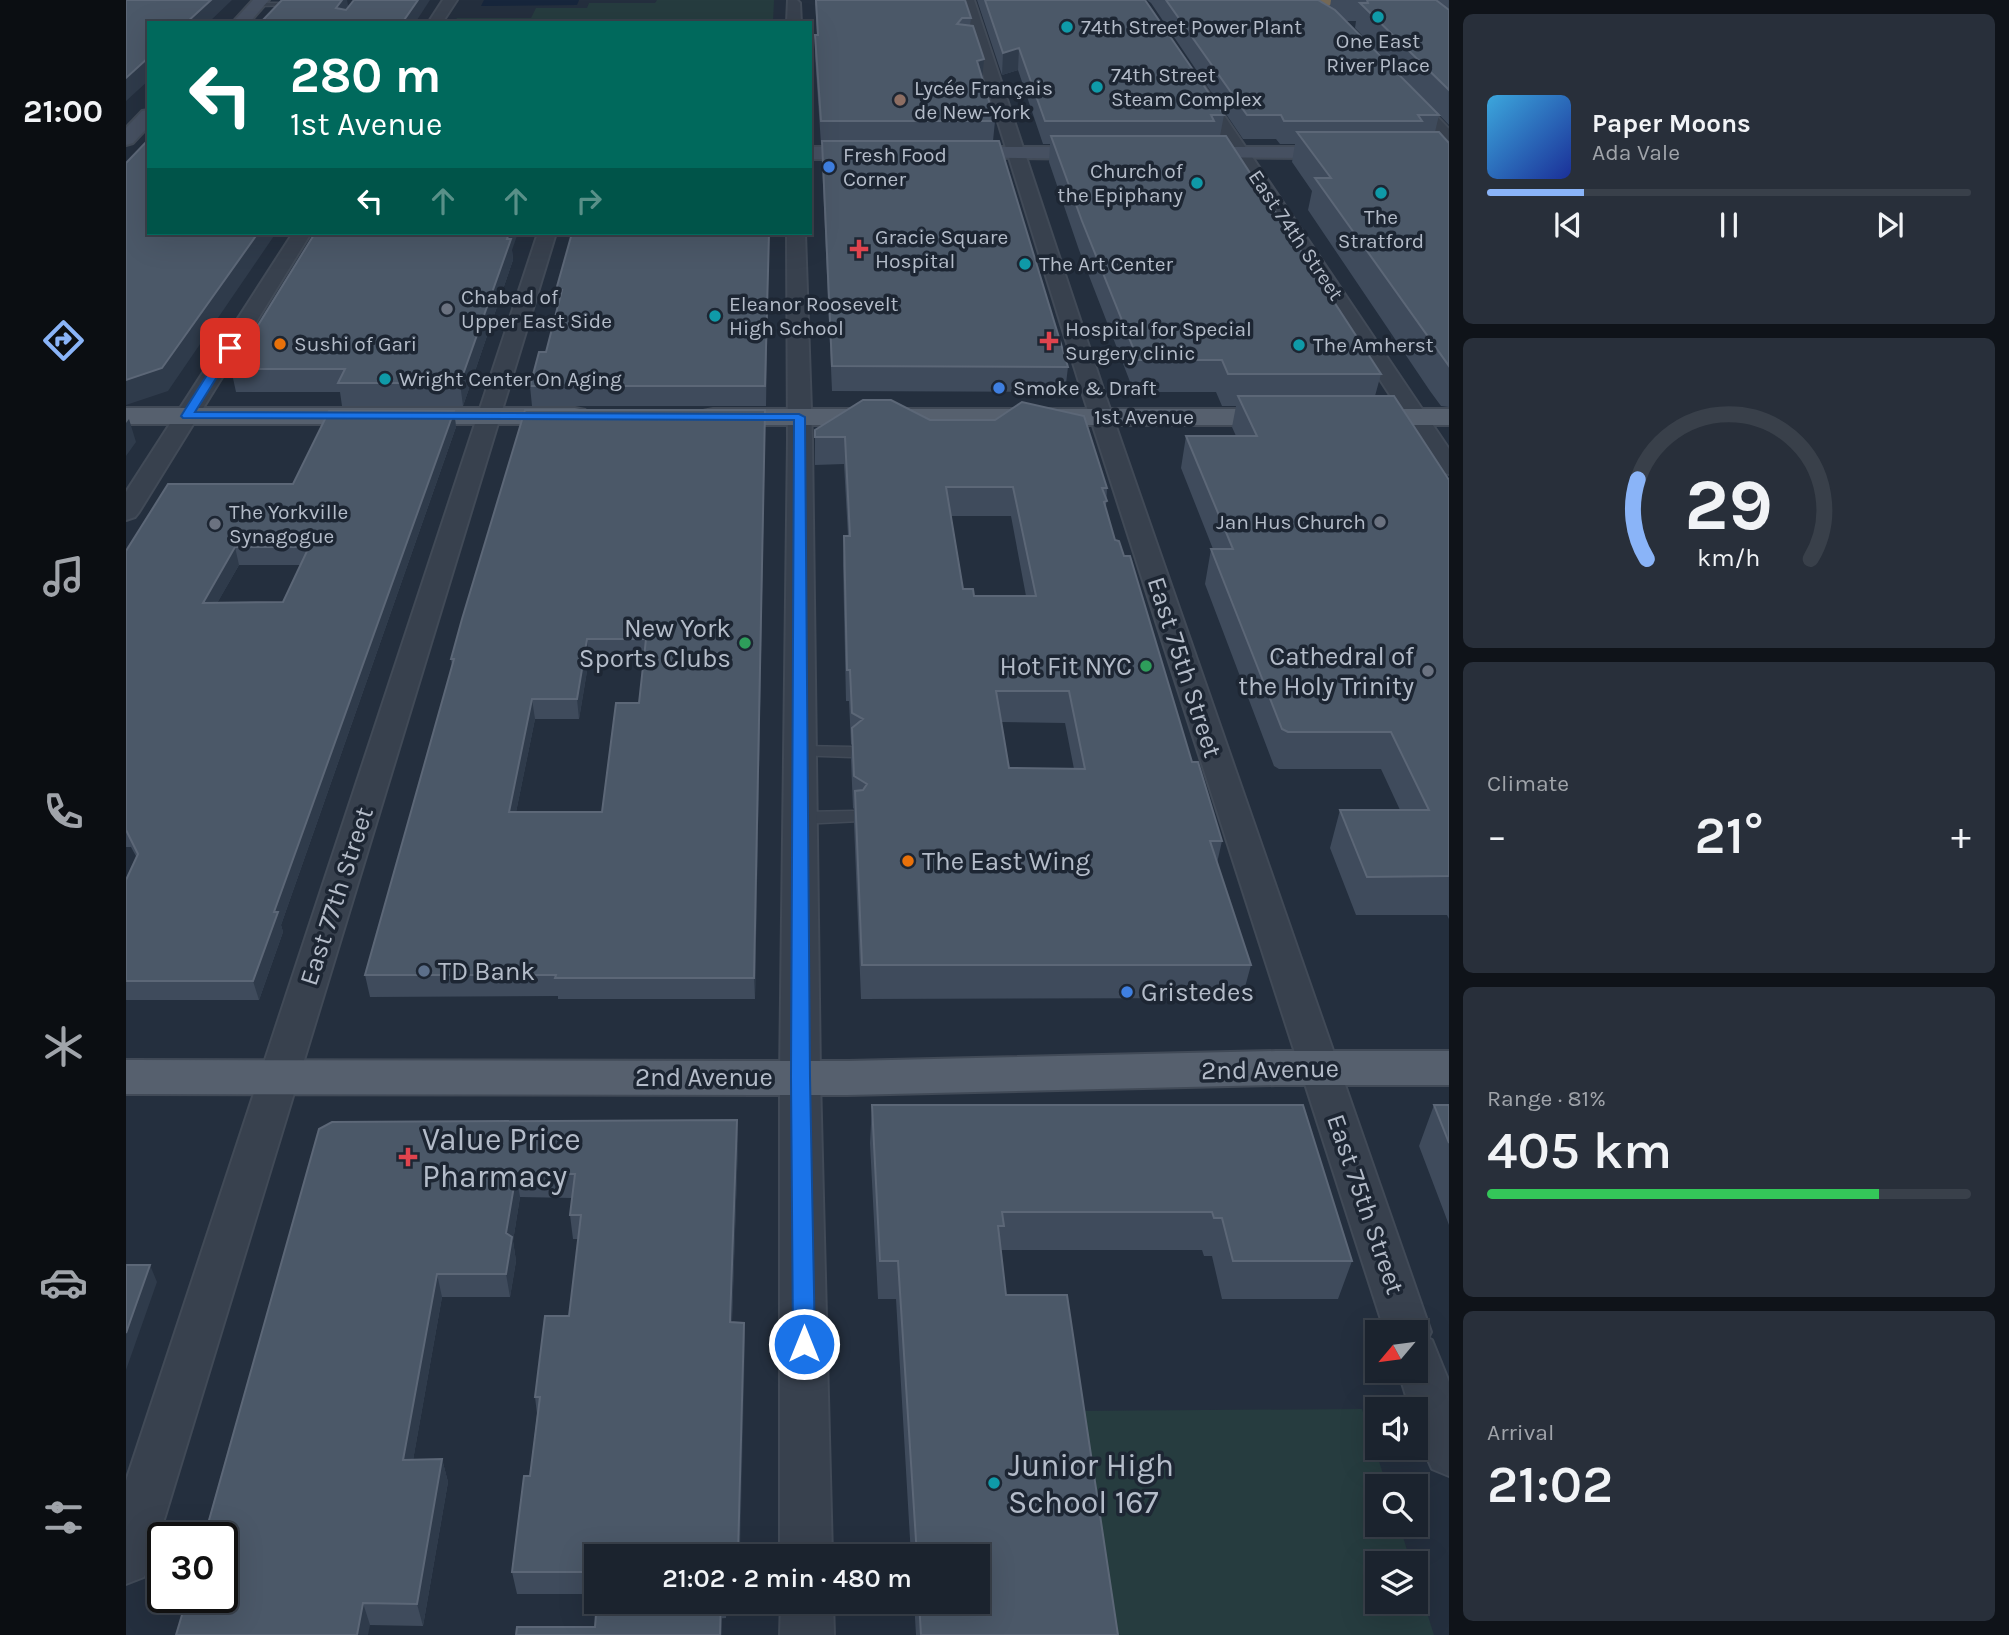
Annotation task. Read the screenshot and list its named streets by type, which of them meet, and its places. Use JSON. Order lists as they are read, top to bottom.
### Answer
{
  "streets": {
    "main road": ["1st Avenue", "2nd Avenue"],
    "street": ["East 74th Street", "East 75th Street", "East 77th Street"]
  },
  "crossings": [
    ["East 74th Street", "1st Avenue"],
    ["1st Avenue", "East 75th Street"],
    ["East 75th Street", "2nd Avenue"],
    ["East 77th Street", "2nd Avenue"]
  ],
  "places": {
    "other": [
      "One East River Place",
      "74th Street Power Plant",
      "74th Street Steam Complex",
      "Lycée Français de New-York",
      "Fresh Food Corner",
      "Church of the Epiphany",
      "The Stratford",
      "The Art Center",
      "Chabad of Upper East Side",
      "Eleanor Roosevelt High School",
      "Sushi of Gari",
      "The Amherst",
      "Wright Center On Aging",
      "Smoke & Draft",
      "Jan Hus Church",
      "The Yorkville Synagogue",
      "New York Sports Clubs",
      "Hot Fit NYC",
      "Cathedral of the Holy Trinity",
      "The East Wing",
      "TD Bank",
      "Gristedes",
      "Junior High School 167"
    ],
    "health": ["Gracie Square Hospital", "Hospital for Special Surgery clinic", "Value Price Pharmacy"]
  },
  "north": "bottom left",
  "page": {
    "tabs": "21:00",
    "turn": ["280 m", "1st Avenue"],
    "song": ["Paper Moons", "Ada Vale"],
    "tile": [
      "Climate",
      ["Range · 81%", "405 km"],
      ["Arrival", "21:02"]
    ],
    "heat": ["−", "21°", "+"],
    "limit": "30",
    "trip": "21:02 · 2 min · 480 m",
    "gauge": ["29", "km/h"]
  }
}
